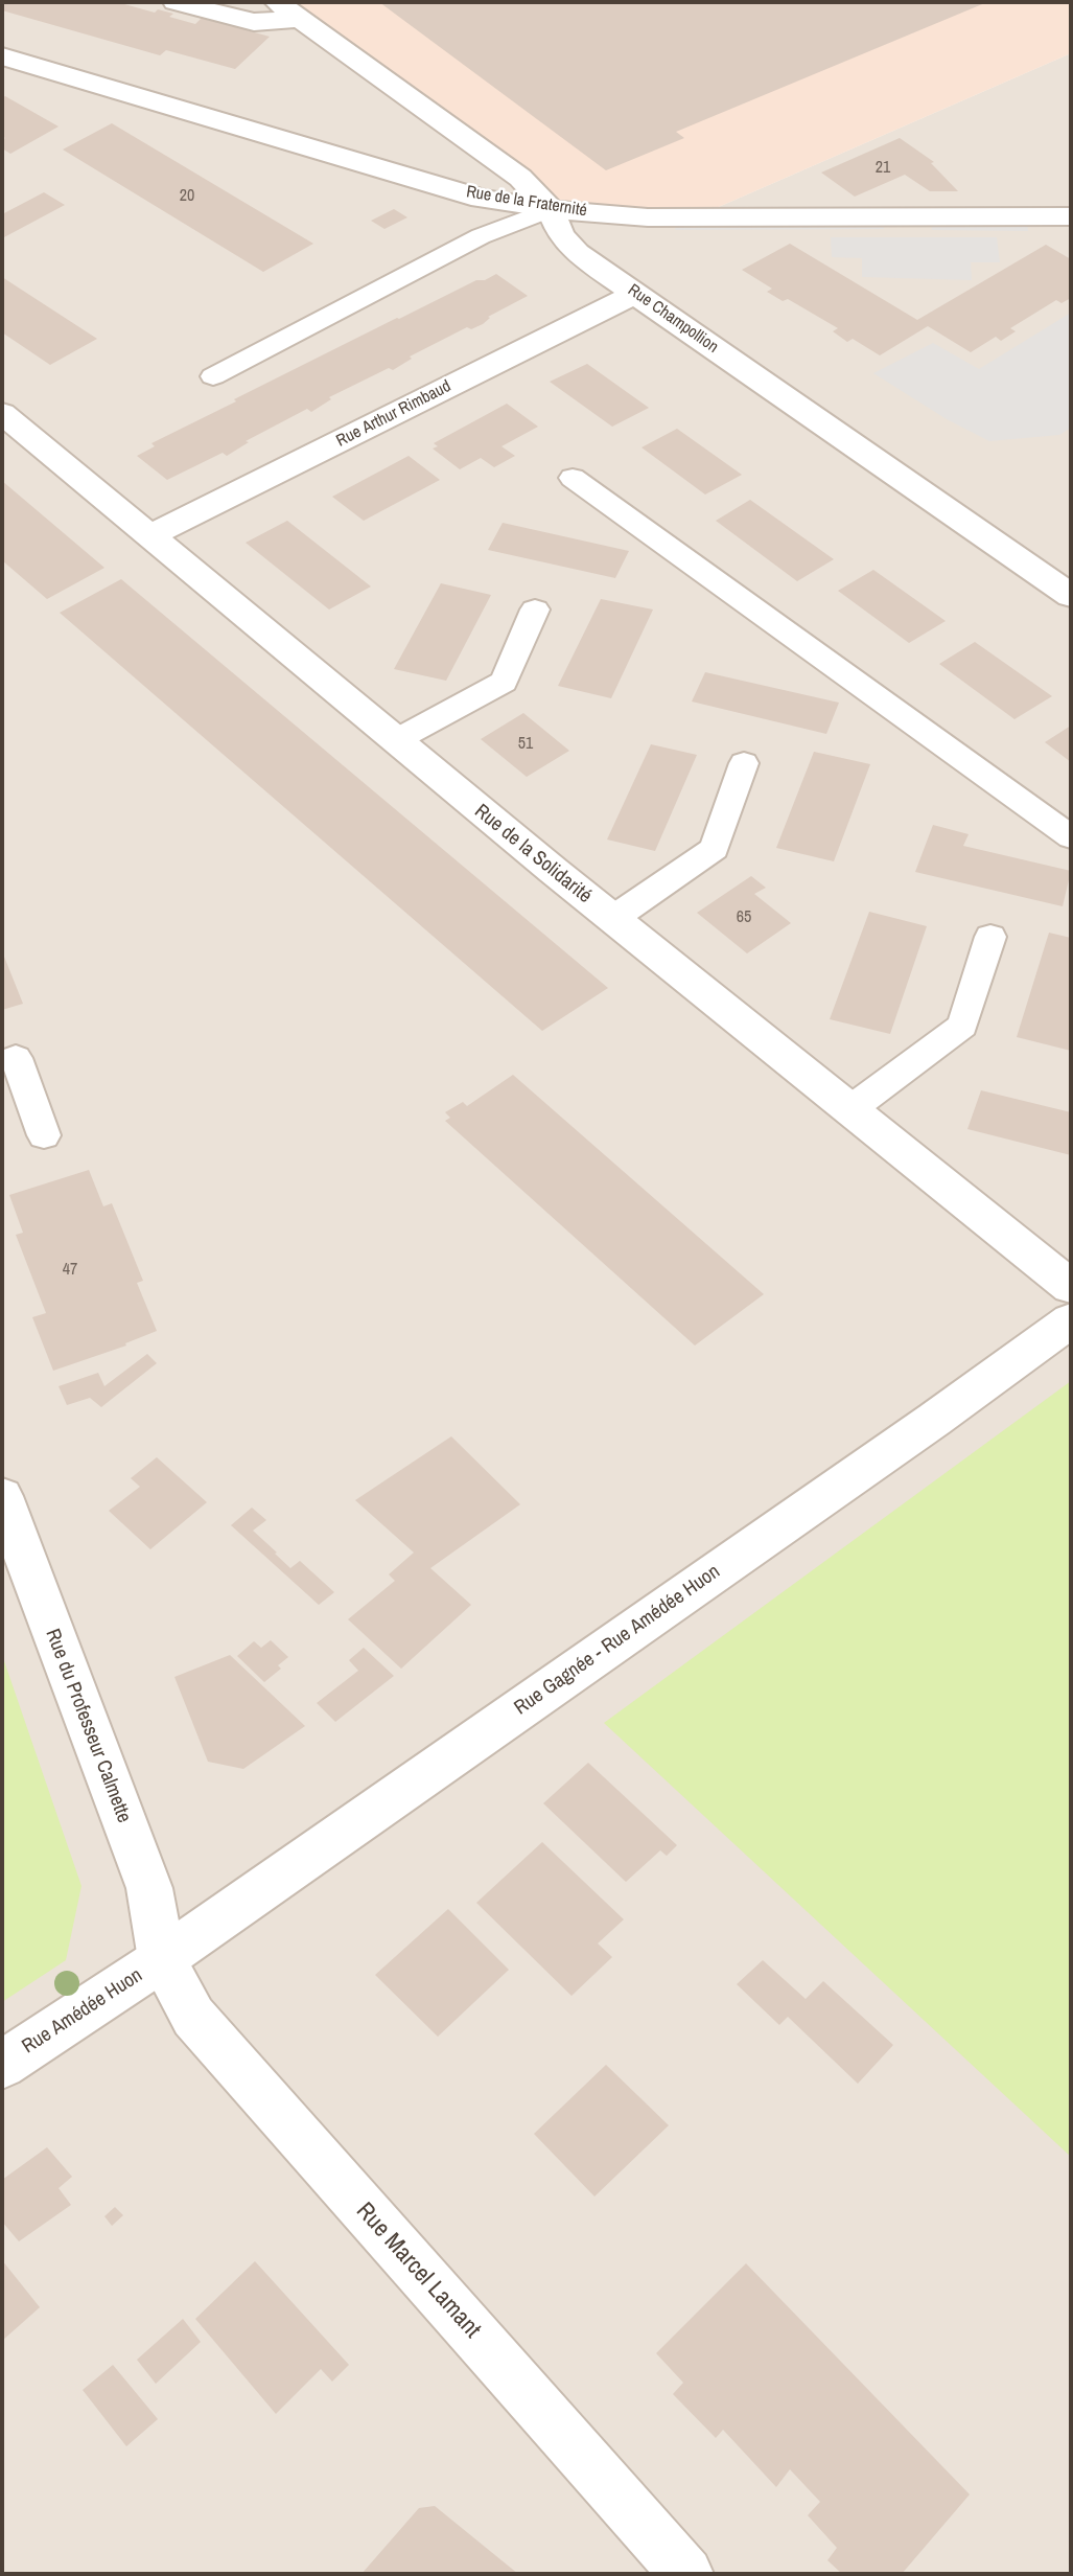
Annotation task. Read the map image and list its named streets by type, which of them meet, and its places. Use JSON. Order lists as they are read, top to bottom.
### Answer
{
  "streets": {
    "street": [
      "Rue de la Fraternité",
      "Rue Champollion",
      "Rue Arthur Rimbaud",
      "Rue de la Solidarité",
      "Rue Gagnée - Rue Amédée Huon",
      "Rue du Professeur Calmette",
      "Rue Amédée Huon",
      "Rue Marcel Lamant"
    ]
  },
  "crossings": [
    ["Rue de la Fraternité", "Rue Champollion"],
    ["Rue Champollion", "Rue Arthur Rimbaud"],
    ["Rue Arthur Rimbaud", "Rue de la Solidarité"],
    ["Rue Gagnée - Rue Amédée Huon", "Rue du Professeur Calmette"],
    ["Rue Gagnée - Rue Amédée Huon", "Rue Amédée Huon"],
    ["Rue Gagnée - Rue Amédée Huon", "Rue Marcel Lamant"],
    ["Rue du Professeur Calmette", "Rue Amédée Huon"],
    ["Rue du Professeur Calmette", "Rue Marcel Lamant"],
    ["Rue Amédée Huon", "Rue Marcel Lamant"]
  ],
  "house_numbers": [
    "21",
    "20",
    "51",
    "65",
    "47"
  ]
}
